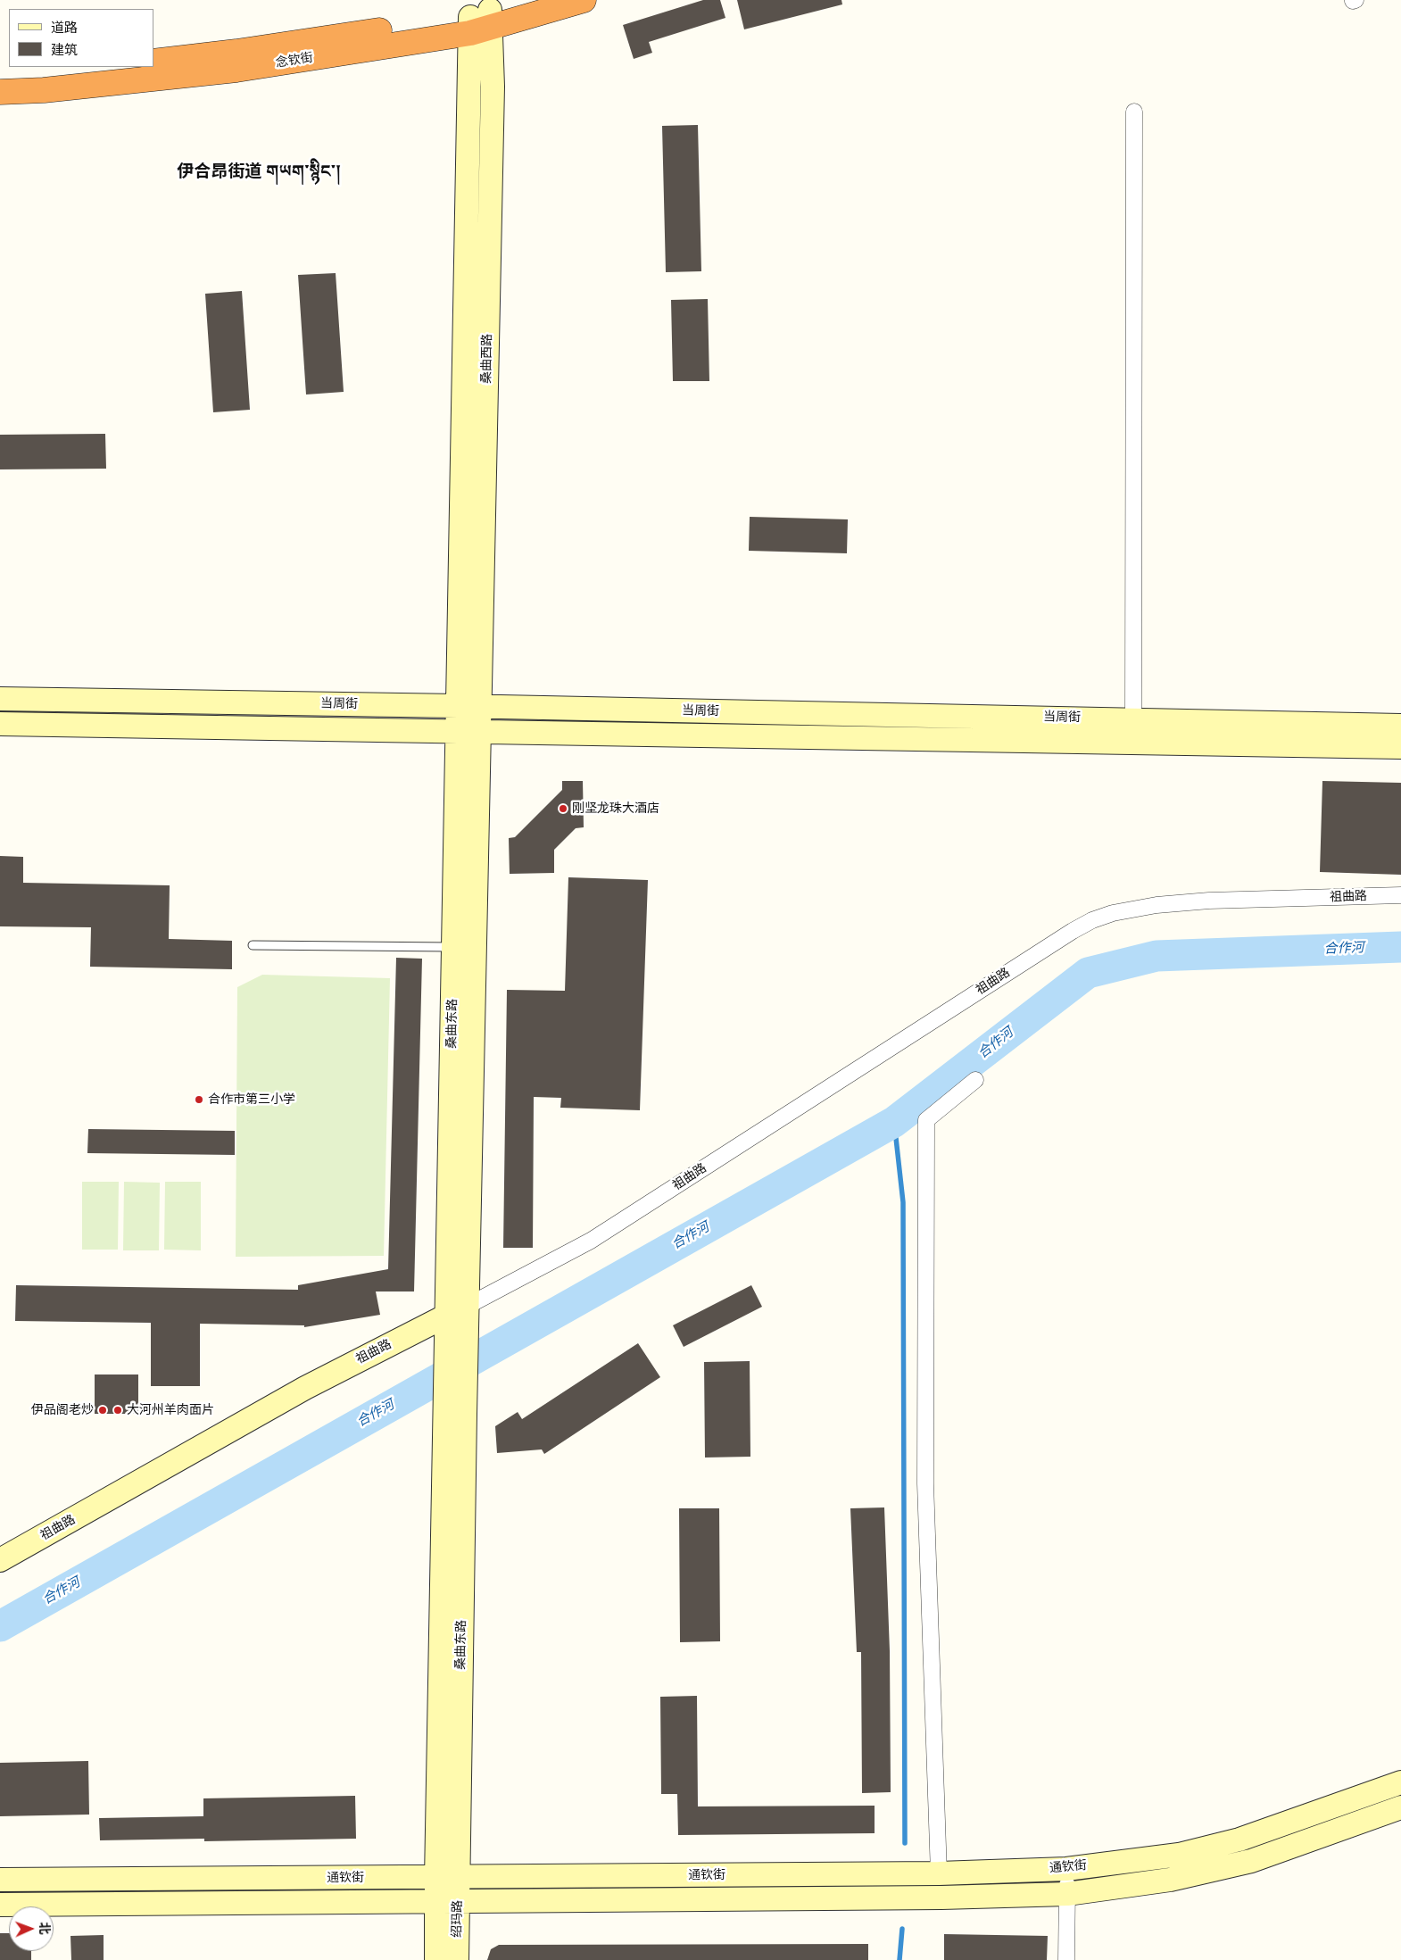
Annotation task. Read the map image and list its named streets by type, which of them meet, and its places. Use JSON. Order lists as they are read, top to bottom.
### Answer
{
  "streets": {
    "highway": ["念钦街"],
    "main road": [
      "桑曲西路",
      "当周街",
      "祖曲路",
      "桑曲东路",
      "通钦街",
      "绍玛路"
    ]
  },
  "crossings": [
    ["念钦街", "桑曲西路"],
    ["桑曲西路", "当周街"],
    ["桑曲西路", "桑曲东路"],
    ["当周街", "桑曲东路"],
    ["祖曲路", "桑曲东路"],
    ["桑曲东路", "通钦街"],
    ["桑曲东路", "绍玛路"],
    ["通钦街", "绍玛路"]
  ],
  "districts": ["伊合昂街道 གཡག་སྙིང༌།"],
  "water": ["合作河"],
  "places": [
    "刚坚龙珠大酒店",
    "合作市第三小学",
    "伊品阁老炒",
    "大河州羊肉面片"
  ],
  "legend": ["道路", "建筑"],
  "north": "right"
}
